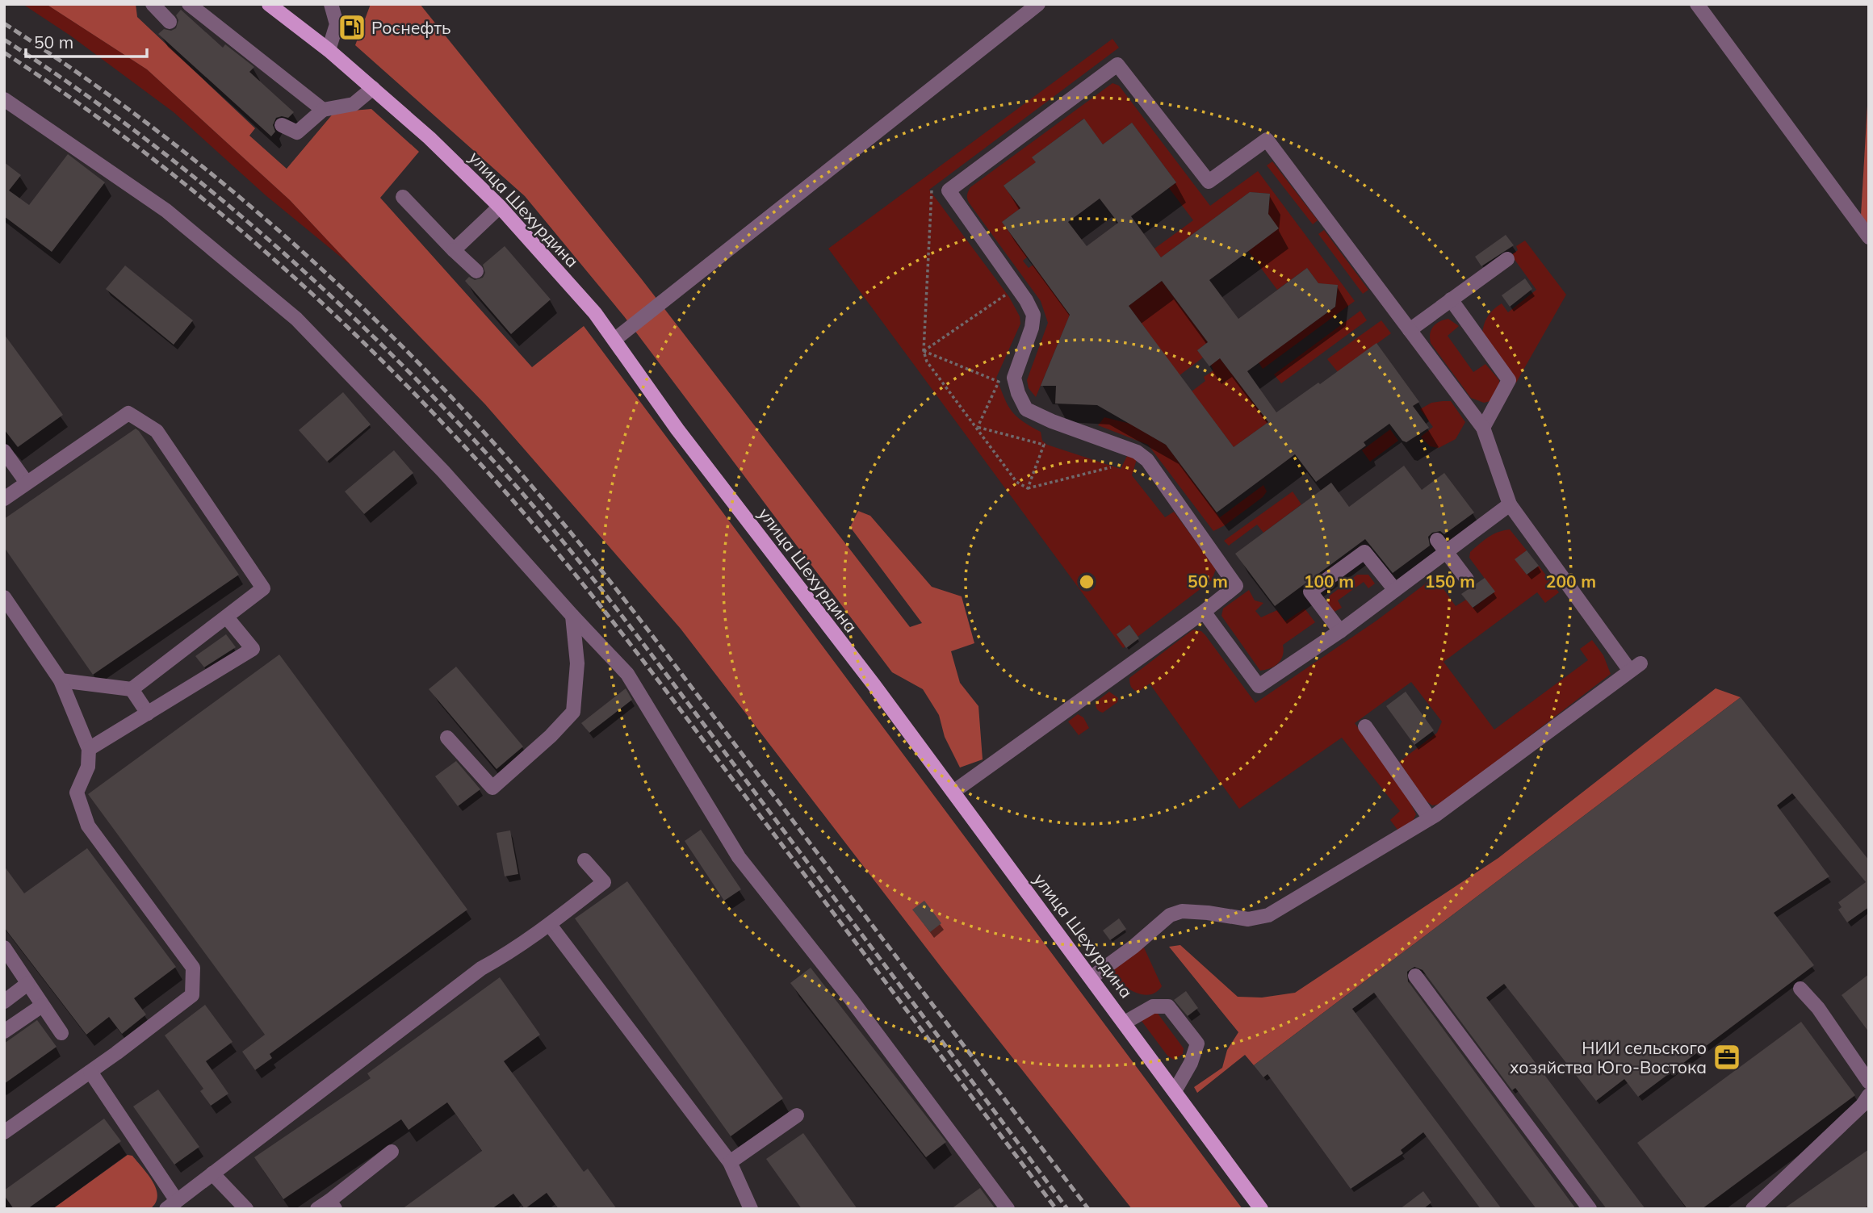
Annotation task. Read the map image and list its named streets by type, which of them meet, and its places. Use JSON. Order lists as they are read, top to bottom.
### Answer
{
  "streets": {
    "main road": ["улица Шехурдина"]
  },
  "places": {
    "fuel station": ["Роснефть"],
    "office": ["НИИ сельского хозяйства Юго-Востока"]
  },
  "scale_bar": "50 m",
  "rings": [
    "50 m",
    "100 m",
    "150 m",
    "200 m"
  ]
}
